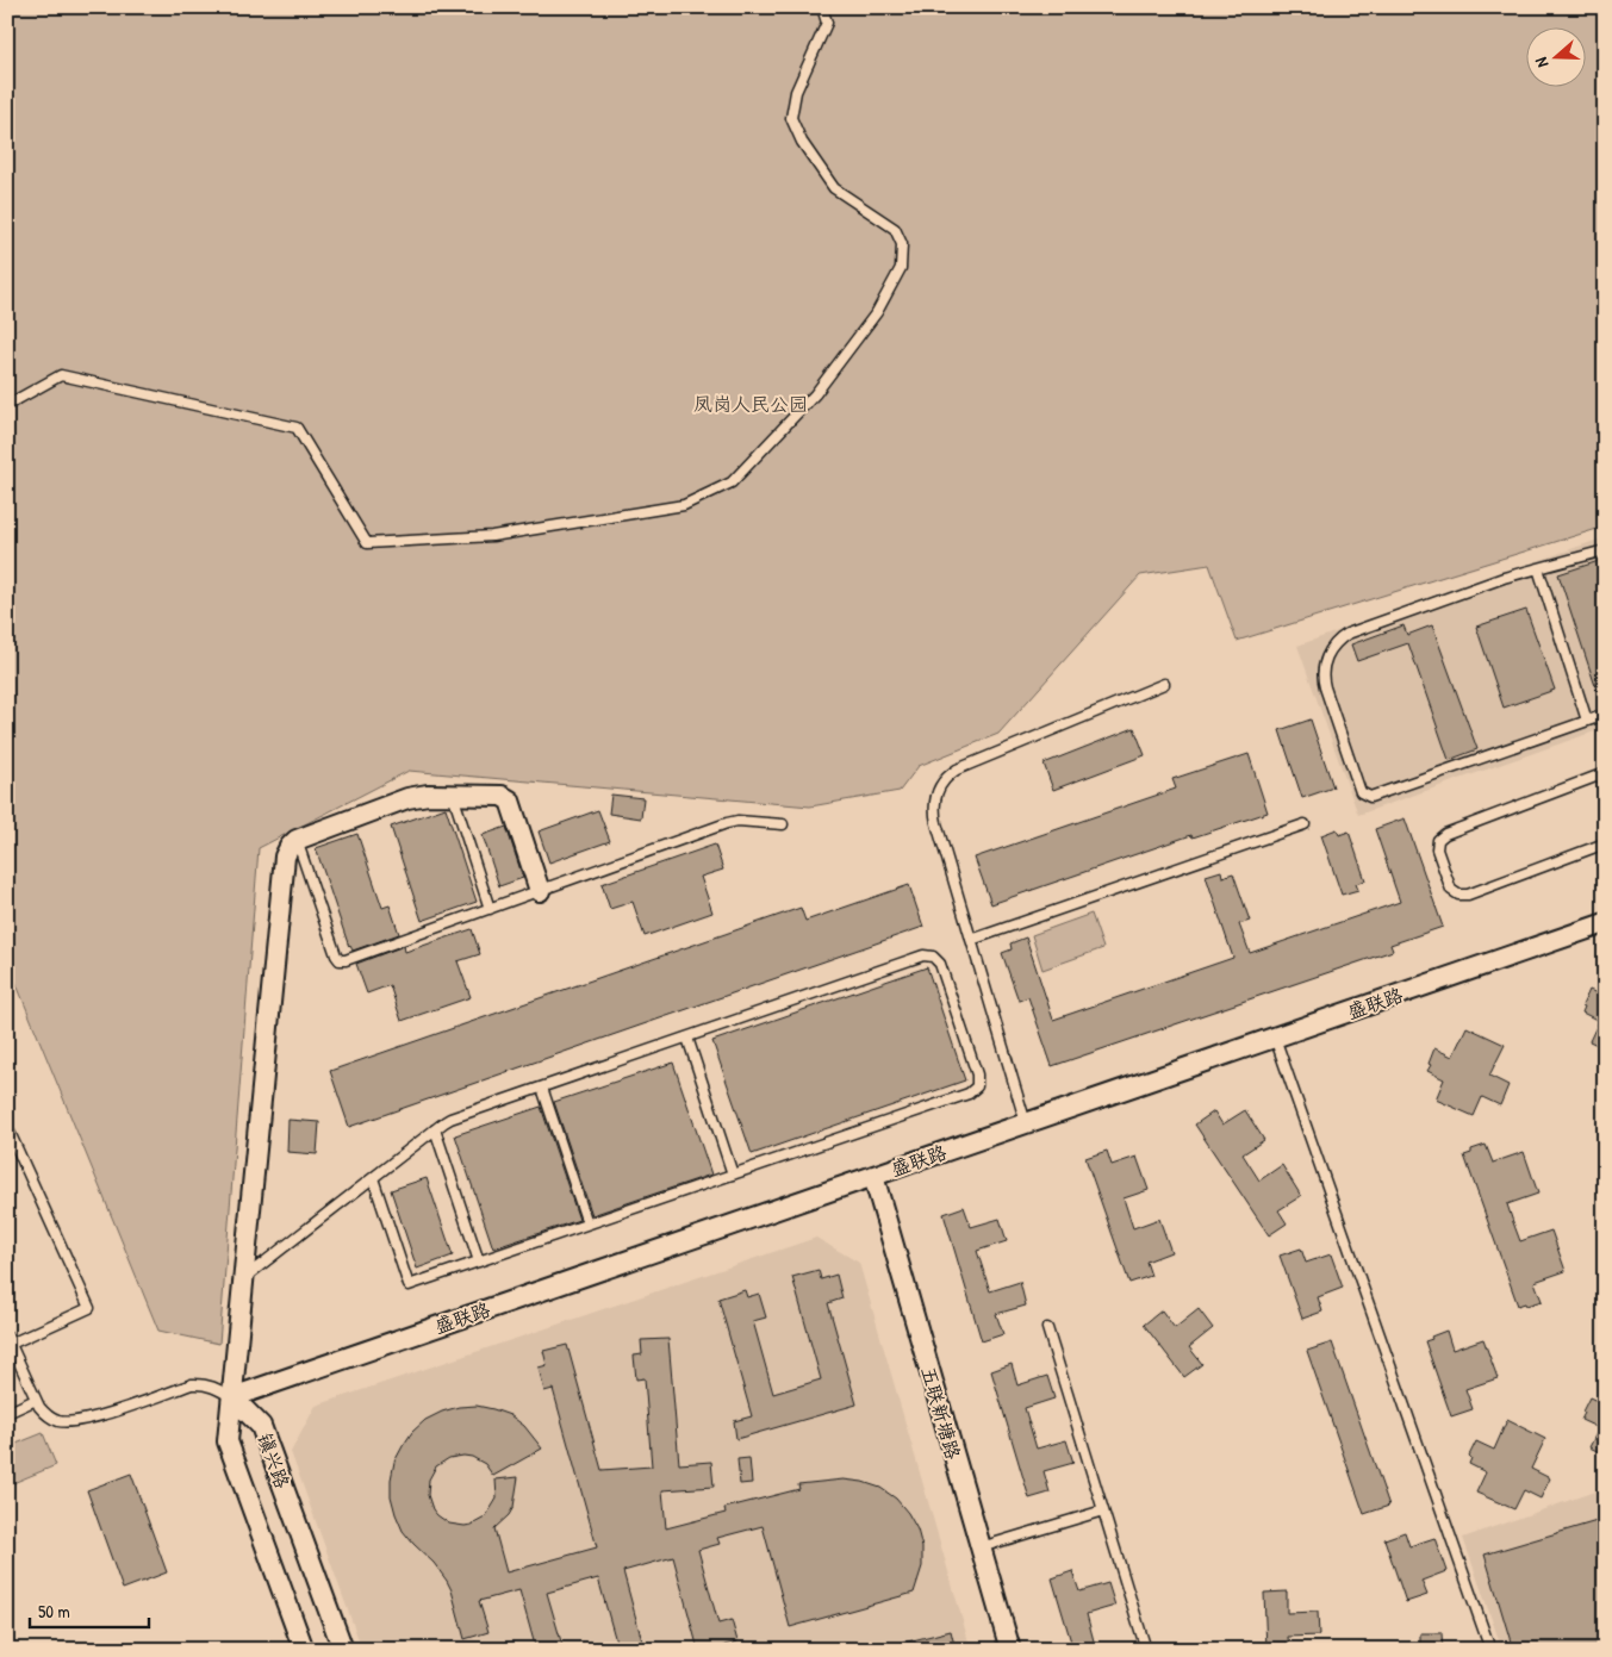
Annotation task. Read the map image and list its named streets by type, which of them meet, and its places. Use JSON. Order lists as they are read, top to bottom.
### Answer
{
  "streets": {
    "street": ["盛联路", "五联新塘路", "镇兴路"]
  },
  "crossings": [
    ["盛联路", "五联新塘路"],
    ["盛联路", "镇兴路"]
  ],
  "parks": ["凤岗人民公园"],
  "scale_bar": "50 m",
  "north": "left"
}
